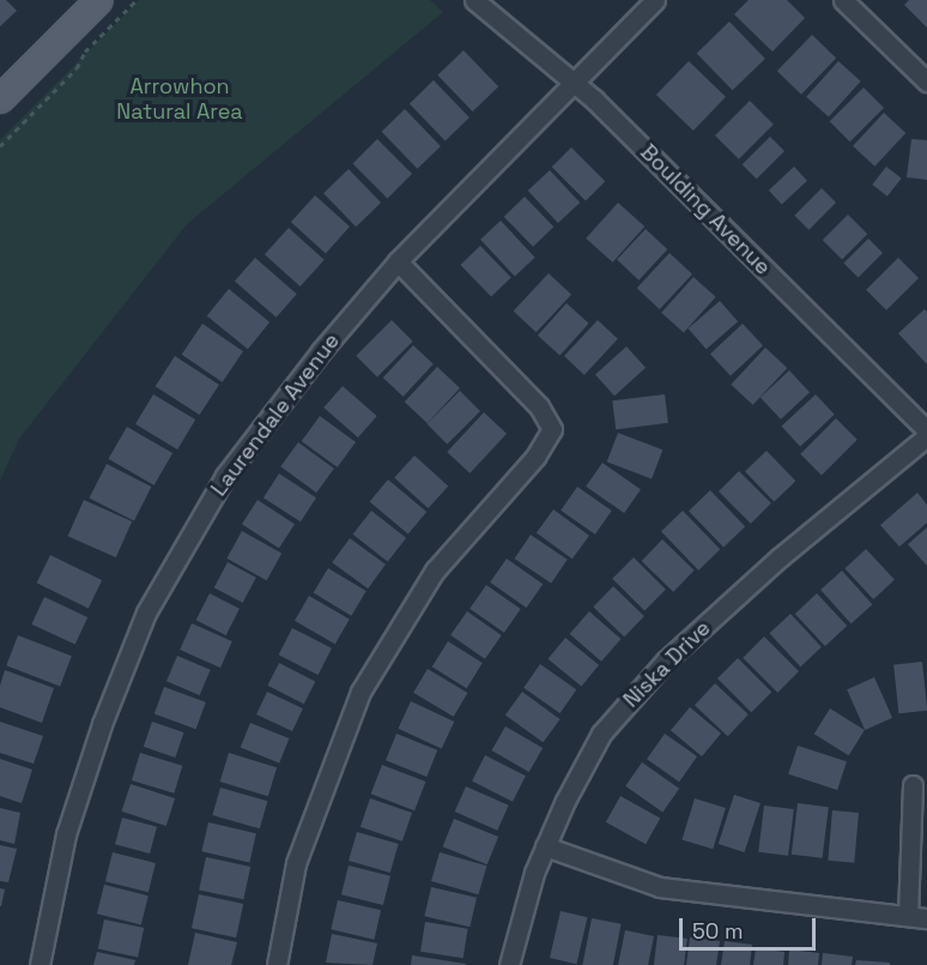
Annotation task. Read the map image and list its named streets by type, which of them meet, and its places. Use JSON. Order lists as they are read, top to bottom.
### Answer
{
  "streets": {
    "street": ["Boulding Avenue", "Laurendale Avenue", "Niska Drive"]
  },
  "crossings": [
    ["Boulding Avenue", "Laurendale Avenue"],
    ["Boulding Avenue", "Niska Drive"]
  ],
  "parks": ["Arrowhon Natural Area"],
  "scale_bar": "50 m"
}
